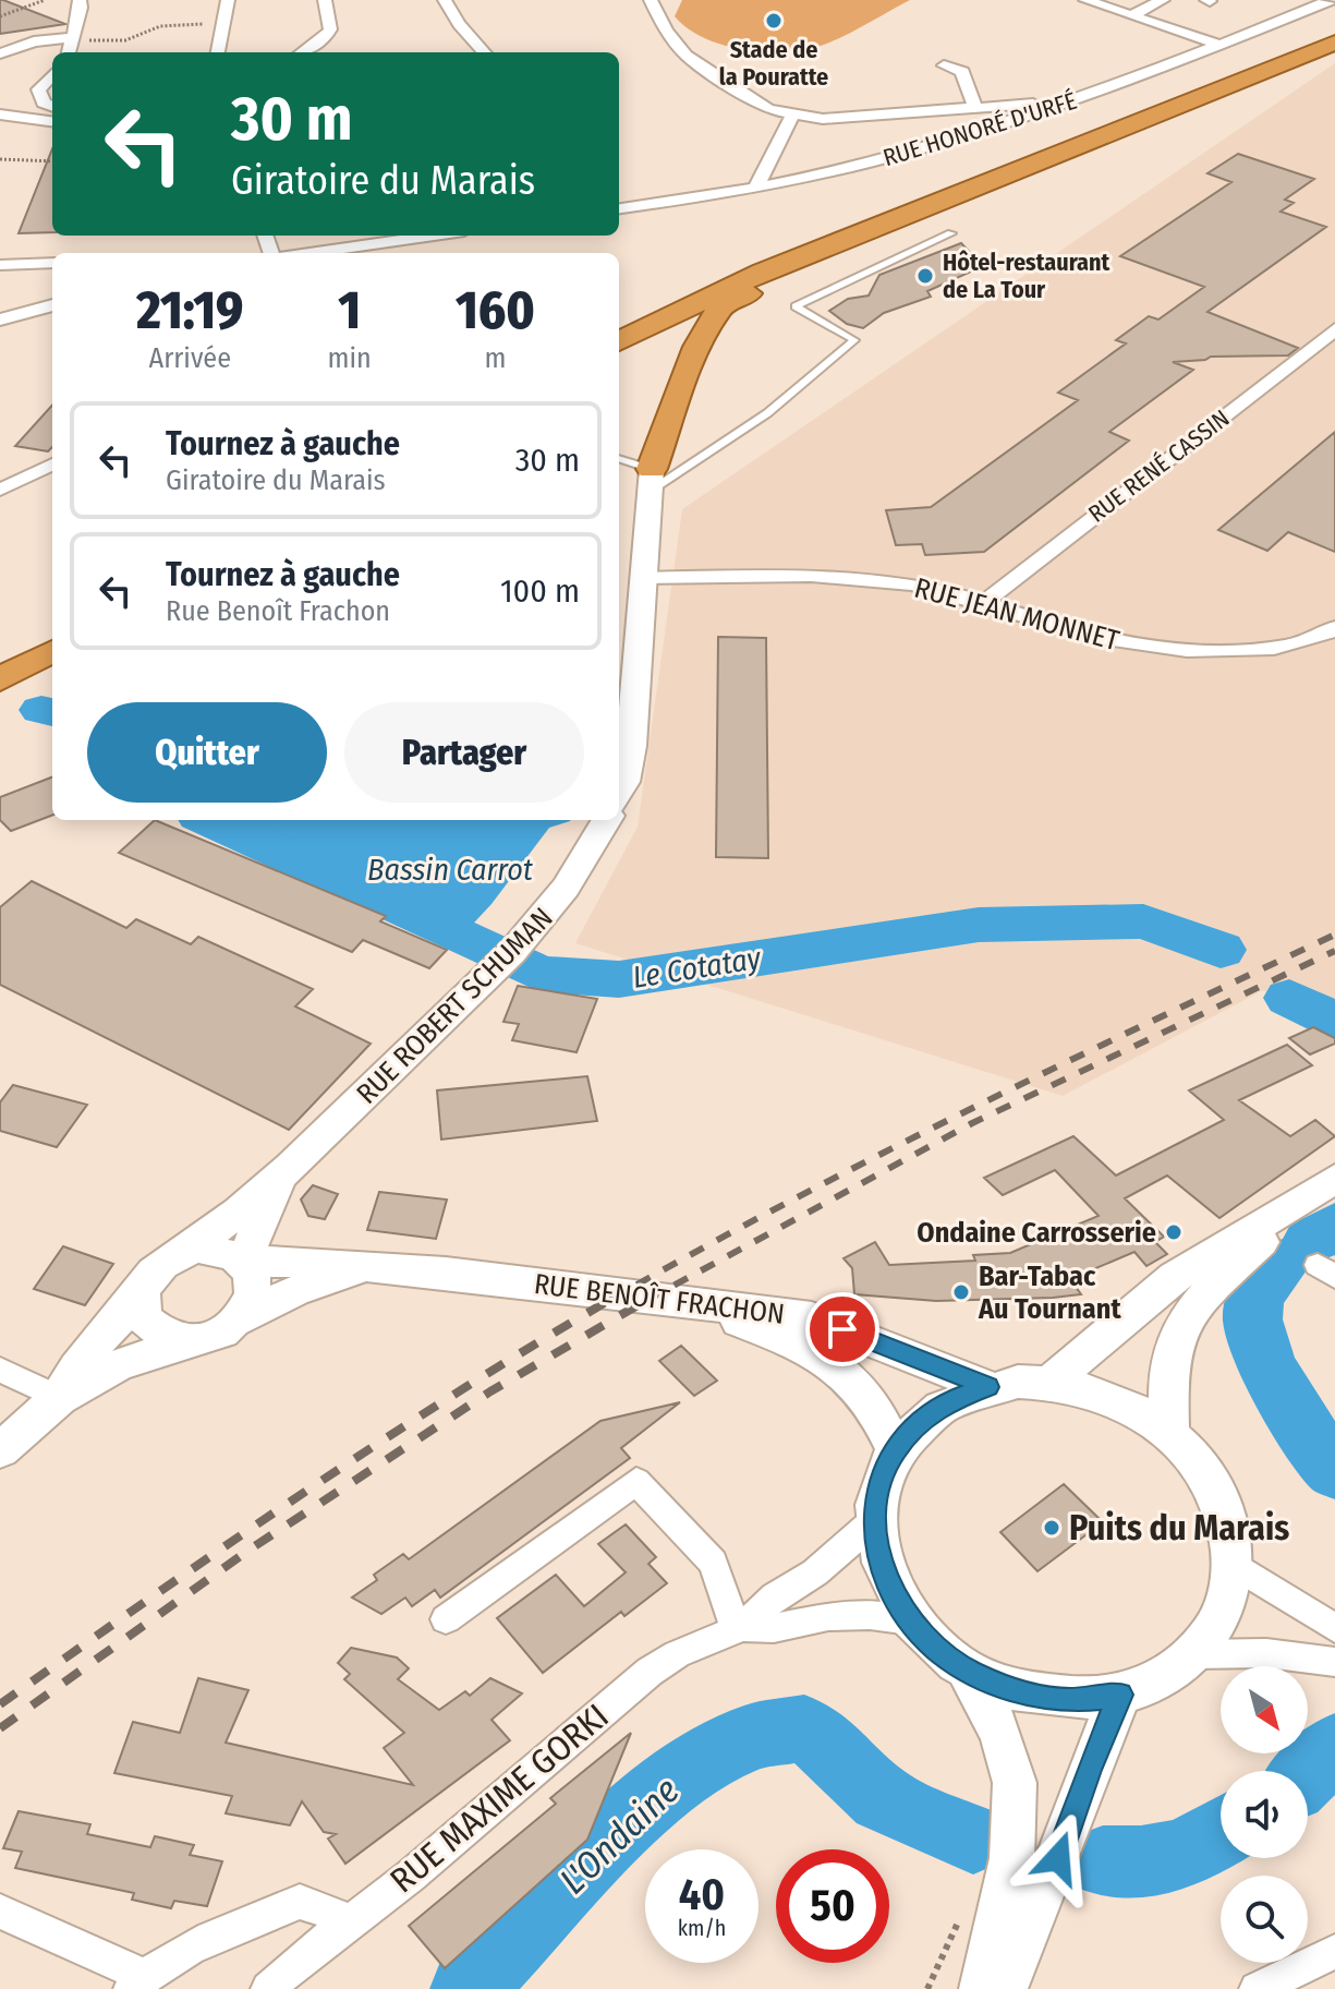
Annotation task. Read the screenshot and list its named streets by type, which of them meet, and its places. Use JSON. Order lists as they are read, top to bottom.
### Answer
{
  "streets": {
    "main road": ["RUE ROBERT SCHUMAN", "RUE BENOÎT FRACHON"],
    "street": [
      "RUE HONORÉ D'URFÉ",
      "RUE RENÉ CASSIN",
      "RUE JEAN MONNET",
      "RUE MAXIME GORKI"
    ]
  },
  "crossings": [
    ["RUE RENÉ CASSIN", "RUE JEAN MONNET"],
    ["RUE ROBERT SCHUMAN", "RUE BENOÎT FRACHON"]
  ],
  "water": ["Bassin Carrot", "Le Cotatay", "L'Ondaine"],
  "places": [
    "Stade de la Pouratte",
    "Hôtel-restaurant de La Tour",
    "Ondaine Carrosserie",
    "Bar-Tabac Au Tournant",
    "Puits du Marais"
  ],
  "north": "bottom right",
  "page": {
    "turn": ["30 m", "Giratoire du Marais"],
    "eta": [
      "21:19",
      "Arrivée",
      "1",
      "min",
      "160",
      "m"
    ],
    "list": [
      {
        "name": "Tournez à gauche",
        "note": "Giratoire du Marais",
        "value": "30 m"
      },
      {
        "name": "Tournez à gauche",
        "note": "Rue Benoît Frachon",
        "value": "100 m"
      }
    ],
    "buttons": ["Quitter", "Partager"],
    "speed": "40 km/h",
    "limit": "50"
  }
}
